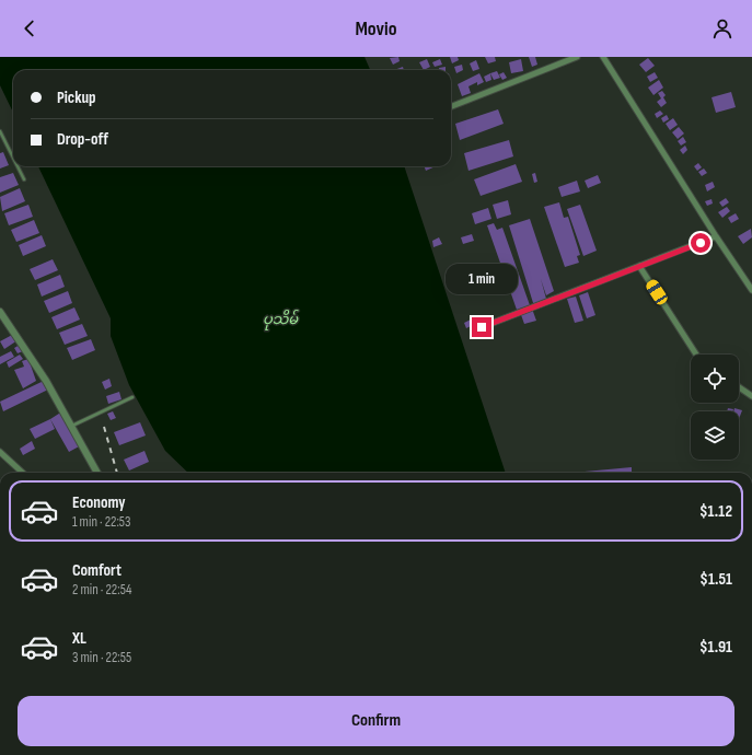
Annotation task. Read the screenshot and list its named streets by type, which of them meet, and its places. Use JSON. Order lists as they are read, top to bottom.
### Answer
{
  "water": ["ပုသိမ်"],
  "page": {
    "header": "Movio",
    "banner": ["Pickup", "Drop-off"],
    "bubble": "1 min",
    "list": [
      {
        "name": "Economy",
        "note": "1 min · 22:53",
        "value": "$1.12"
      },
      {
        "name": "Comfort",
        "note": "2 min · 22:54",
        "value": "$1.51"
      },
      {
        "name": "XL",
        "note": "3 min · 22:55",
        "value": "$1.91"
      }
    ],
    "buttons": "Confirm"
  }
}
